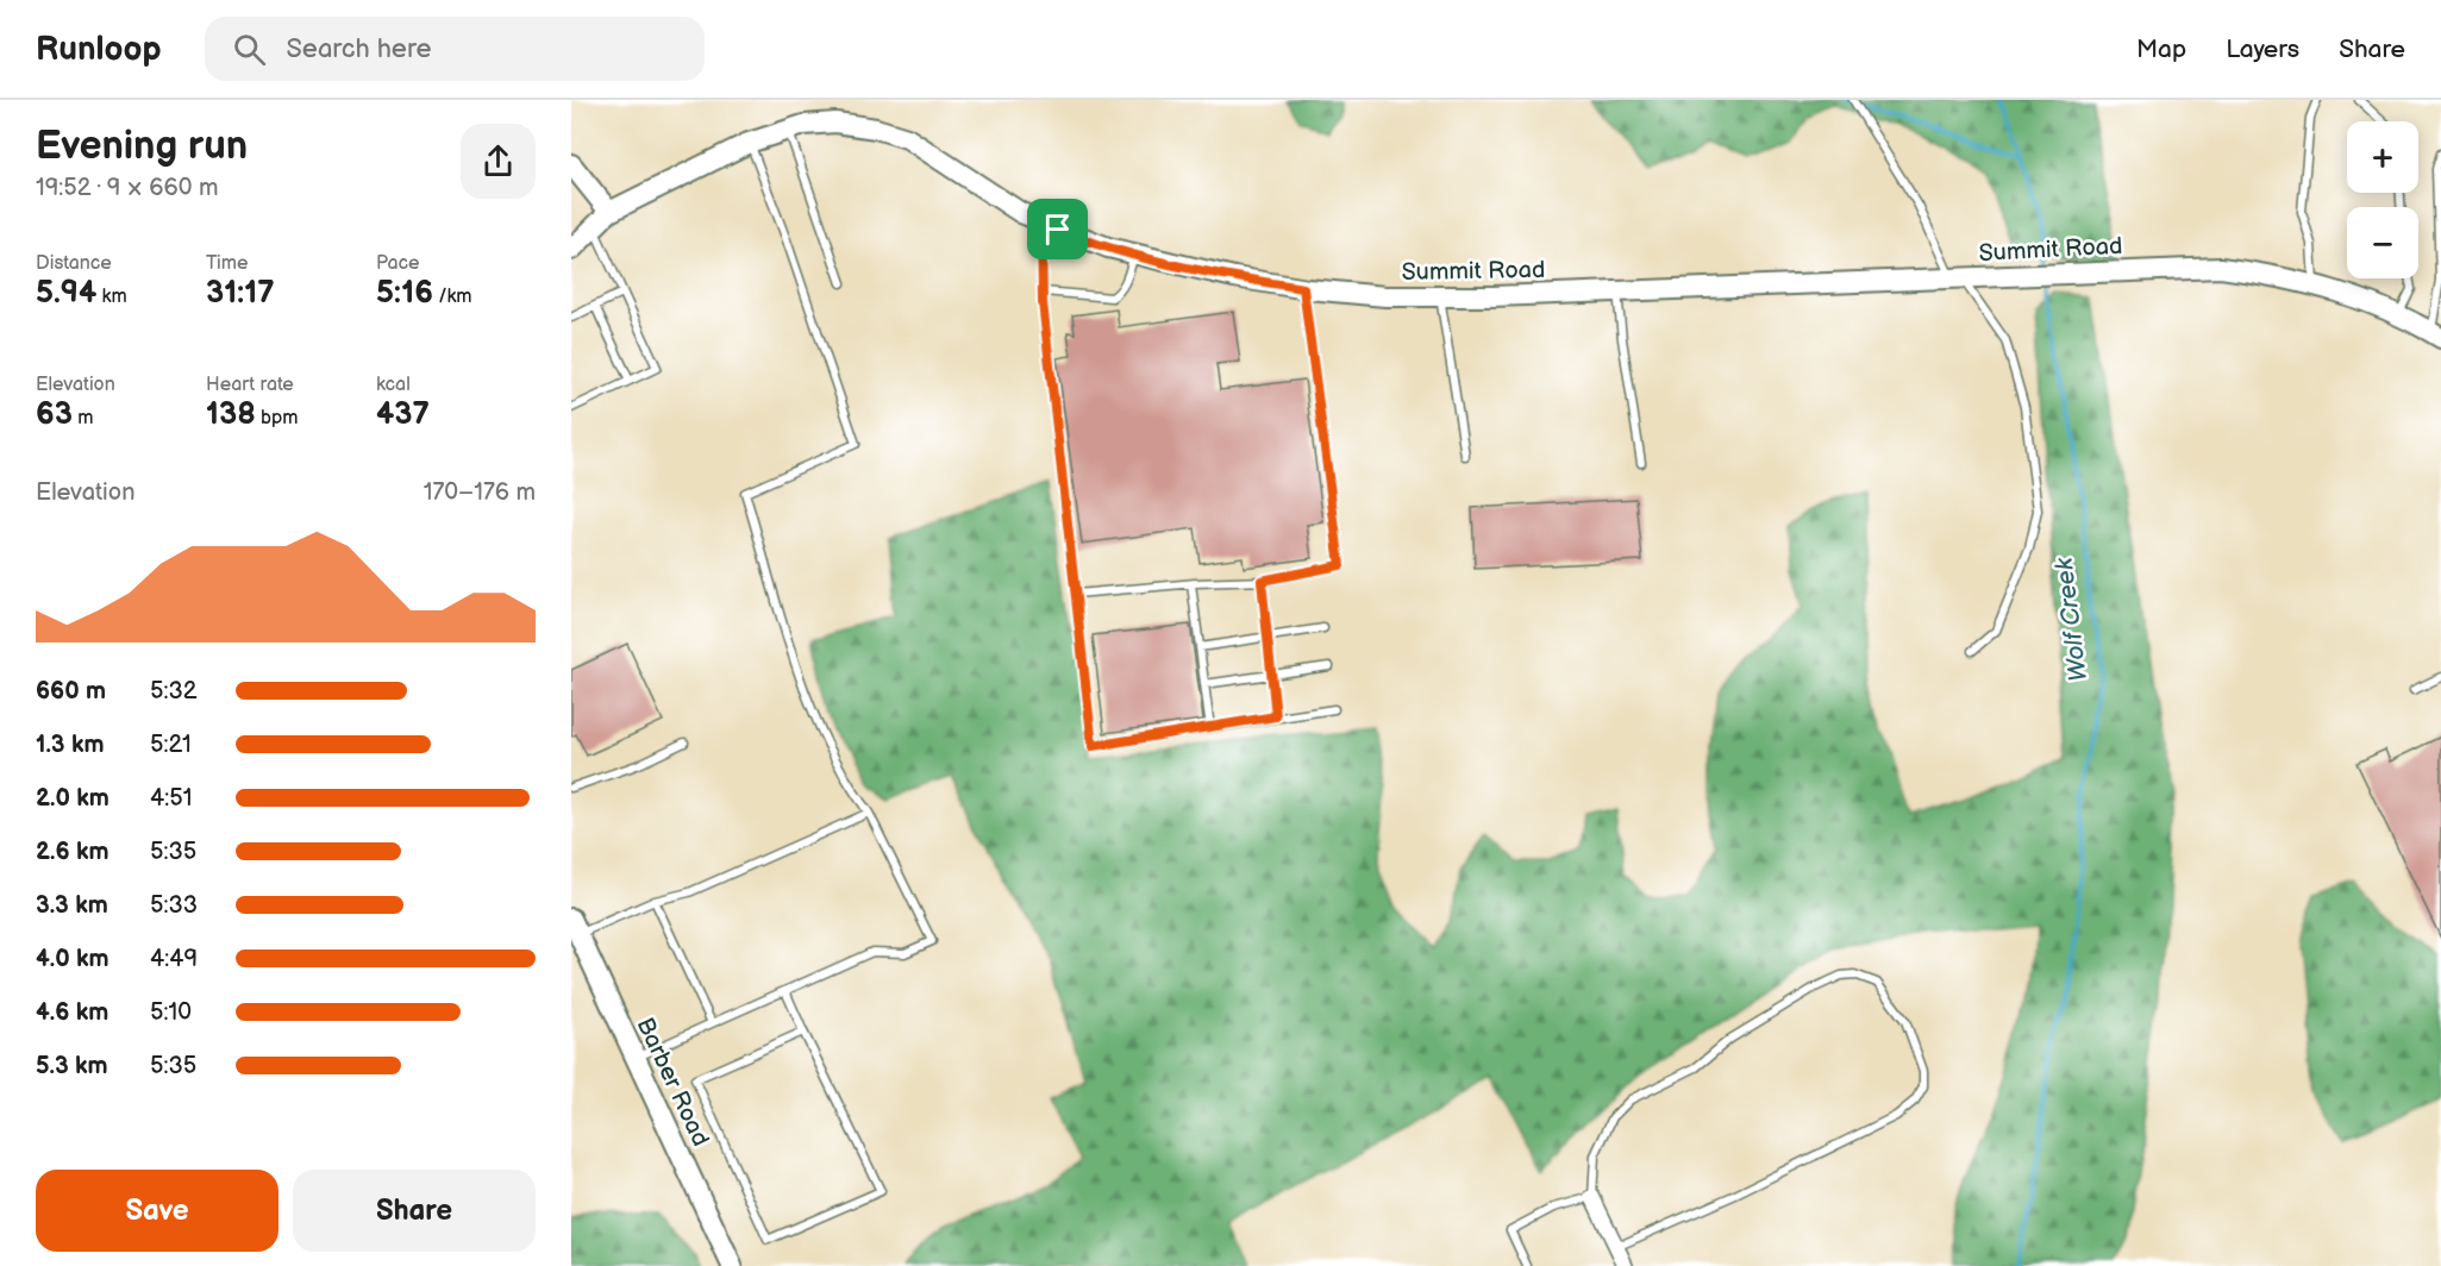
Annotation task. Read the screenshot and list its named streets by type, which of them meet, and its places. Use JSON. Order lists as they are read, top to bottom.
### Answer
{
  "streets": {
    "street": ["Summit Road", "Barber Road"]
  },
  "water": ["Wolf Creek"],
  "page": {
    "header": "Runloop",
    "search": "Search here",
    "nav": ["Map", "Layers", "Share"],
    "heading": ["Evening run", "19:52 · 9 × 660 m"],
    "map_buttons": ["+", "−"],
    "stats": [
      ["Distance", "5.94 km"],
      ["Time", "31:17"],
      ["Pace", "5:16 /km"],
      ["Elevation", "63 m"],
      ["Heart rate", "138 bpm"],
      ["kcal", "437"]
    ],
    "chart": ["Elevation", "170–176 m"],
    "list": [
      {
        "name": "660 m",
        "note": "5:32"
      },
      {
        "name": "1.3 km",
        "note": "5:21"
      },
      {
        "name": "2.0 km",
        "note": "4:51"
      },
      {
        "name": "2.6 km",
        "note": "5:35"
      },
      {
        "name": "3.3 km",
        "note": "5:33"
      },
      {
        "name": "4.0 km",
        "note": "4:49"
      },
      {
        "name": "4.6 km",
        "note": "5:10"
      },
      {
        "name": "5.3 km",
        "note": "5:35"
      }
    ],
    "buttons": ["Save", "Share"]
  }
}
